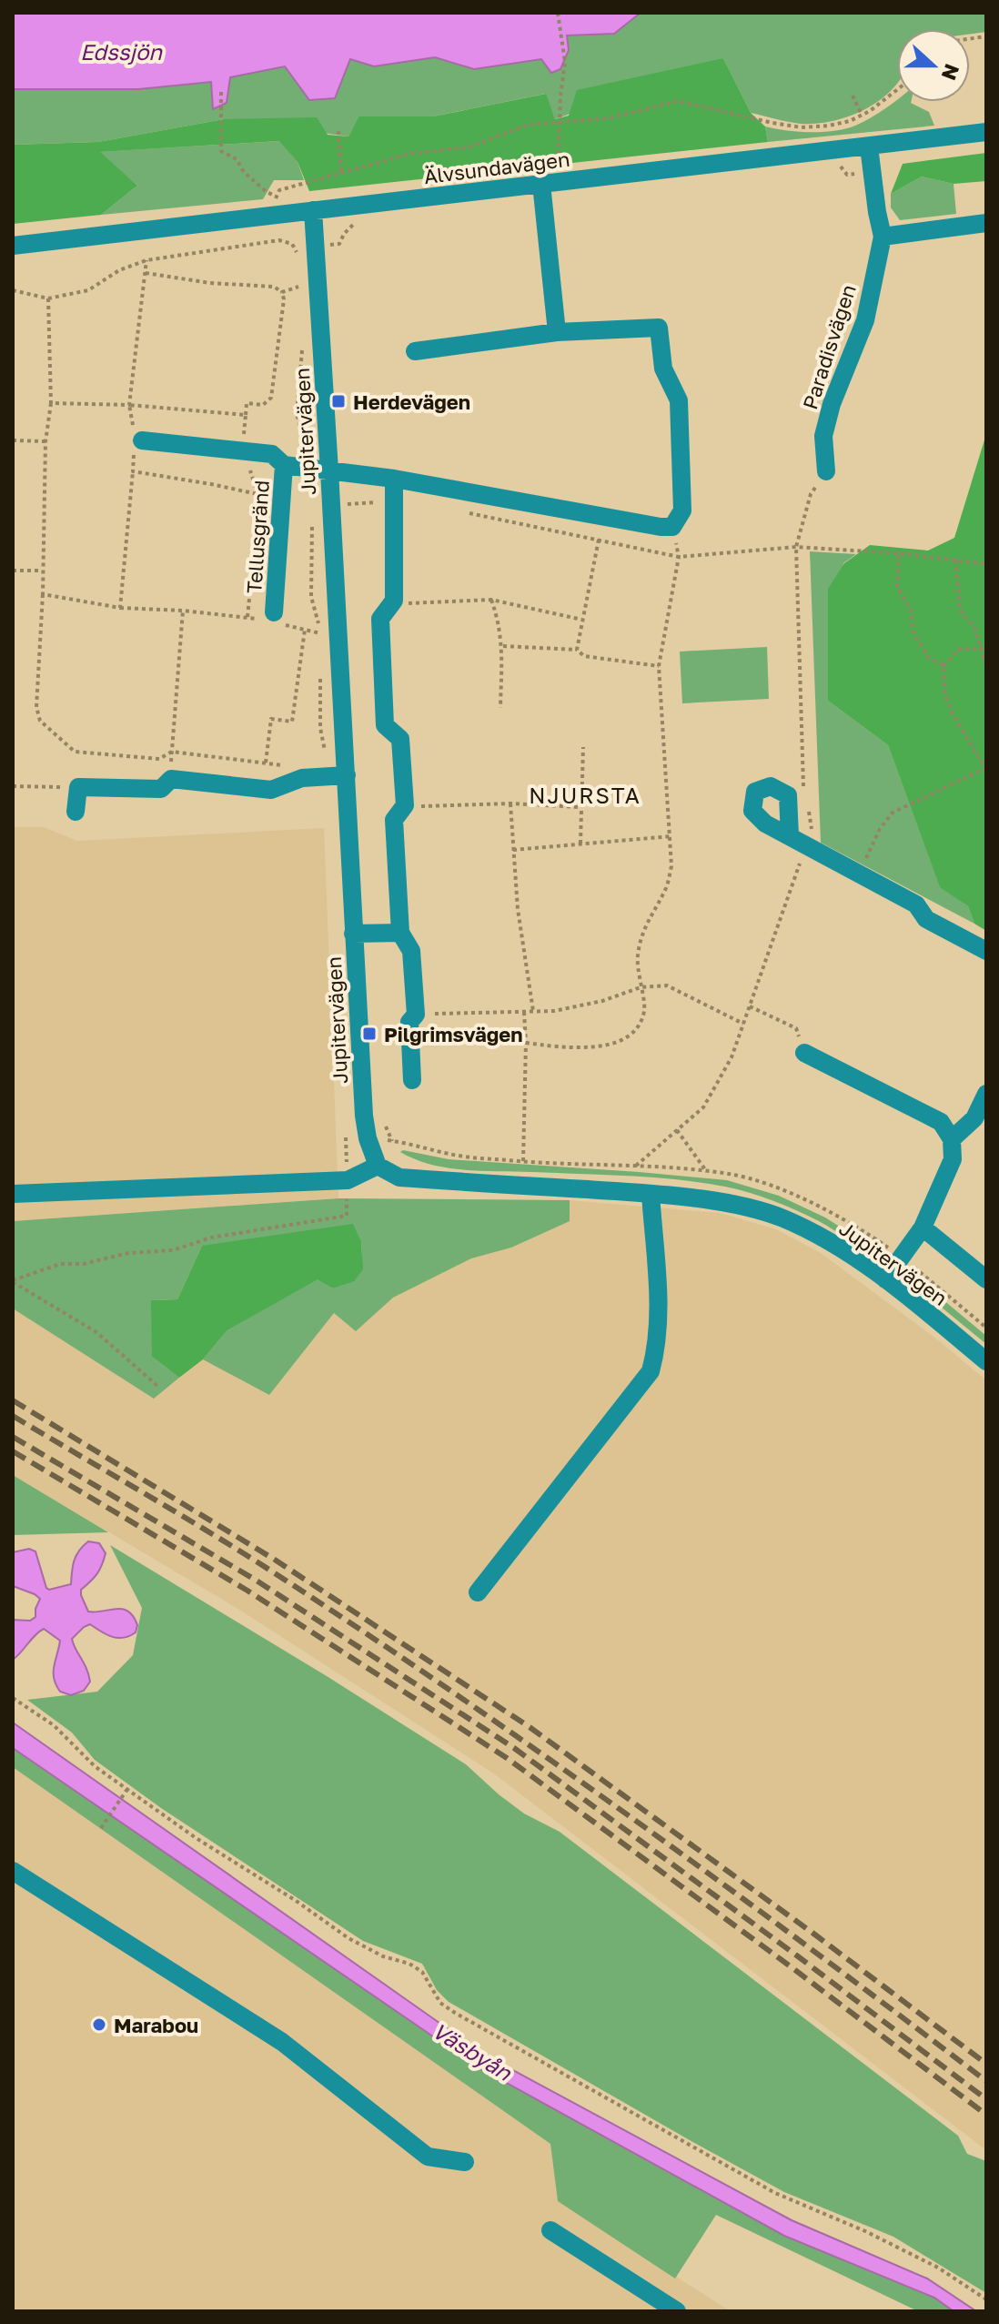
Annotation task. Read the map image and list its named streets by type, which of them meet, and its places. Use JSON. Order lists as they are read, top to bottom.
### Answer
{
  "streets": {
    "street": [
      "Älvsundavägen",
      "Paradisvägen",
      "Jupitervägen",
      "Tellusgränd"
    ]
  },
  "crossings": [
    ["Älvsundavägen", "Paradisvägen"],
    ["Älvsundavägen", "Jupitervägen"],
    ["Jupitervägen", "Tellusgränd"]
  ],
  "districts": ["NJURSTA"],
  "water": ["Edssjön", "Väsbyån"],
  "places": {
    "transit": ["Herdevägen", "Pilgrimsvägen"],
    "other": ["Marabou"]
  },
  "north": "right"
}
